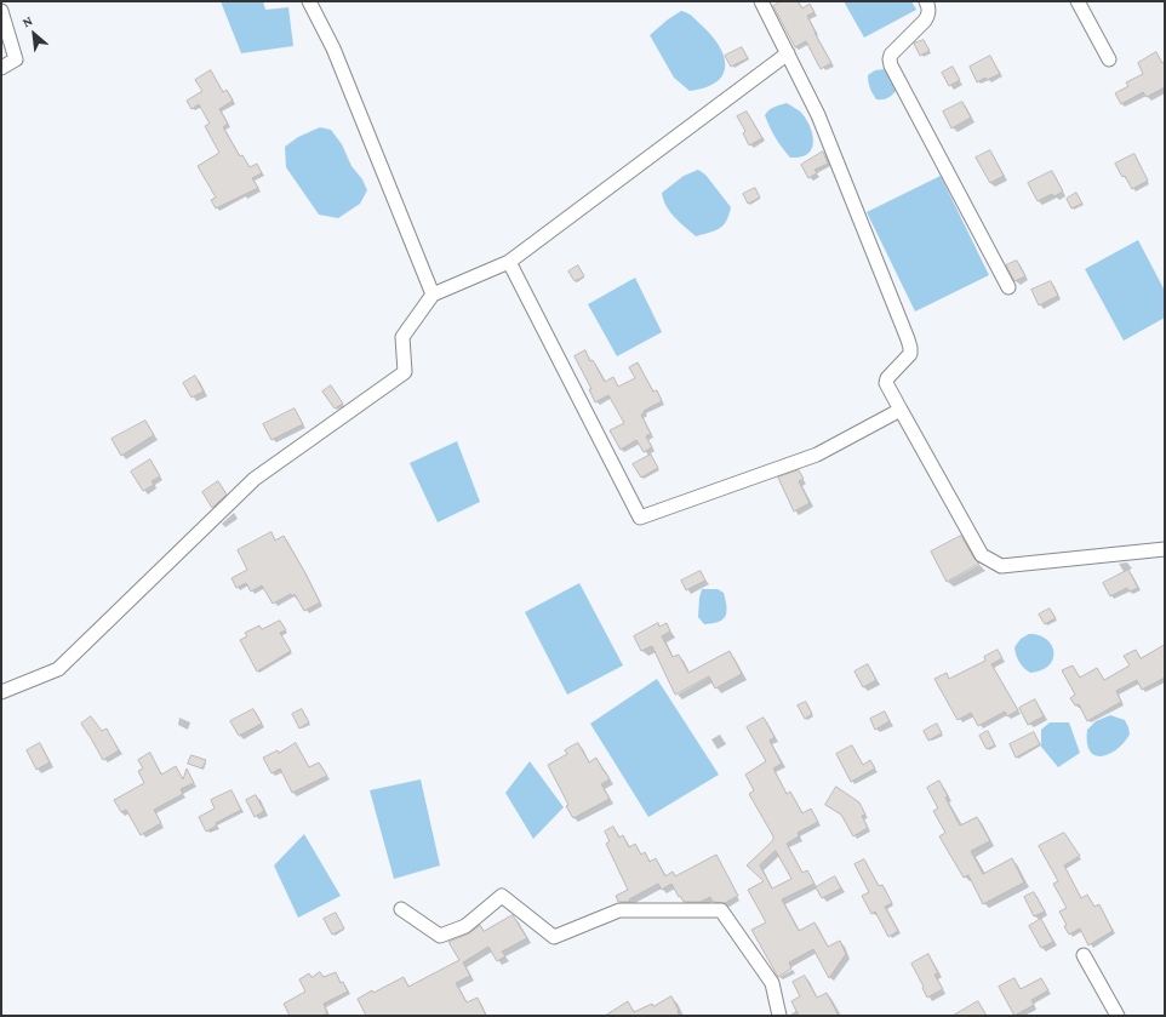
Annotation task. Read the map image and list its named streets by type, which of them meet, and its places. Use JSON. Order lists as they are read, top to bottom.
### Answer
{
  "north": "top left"
}
